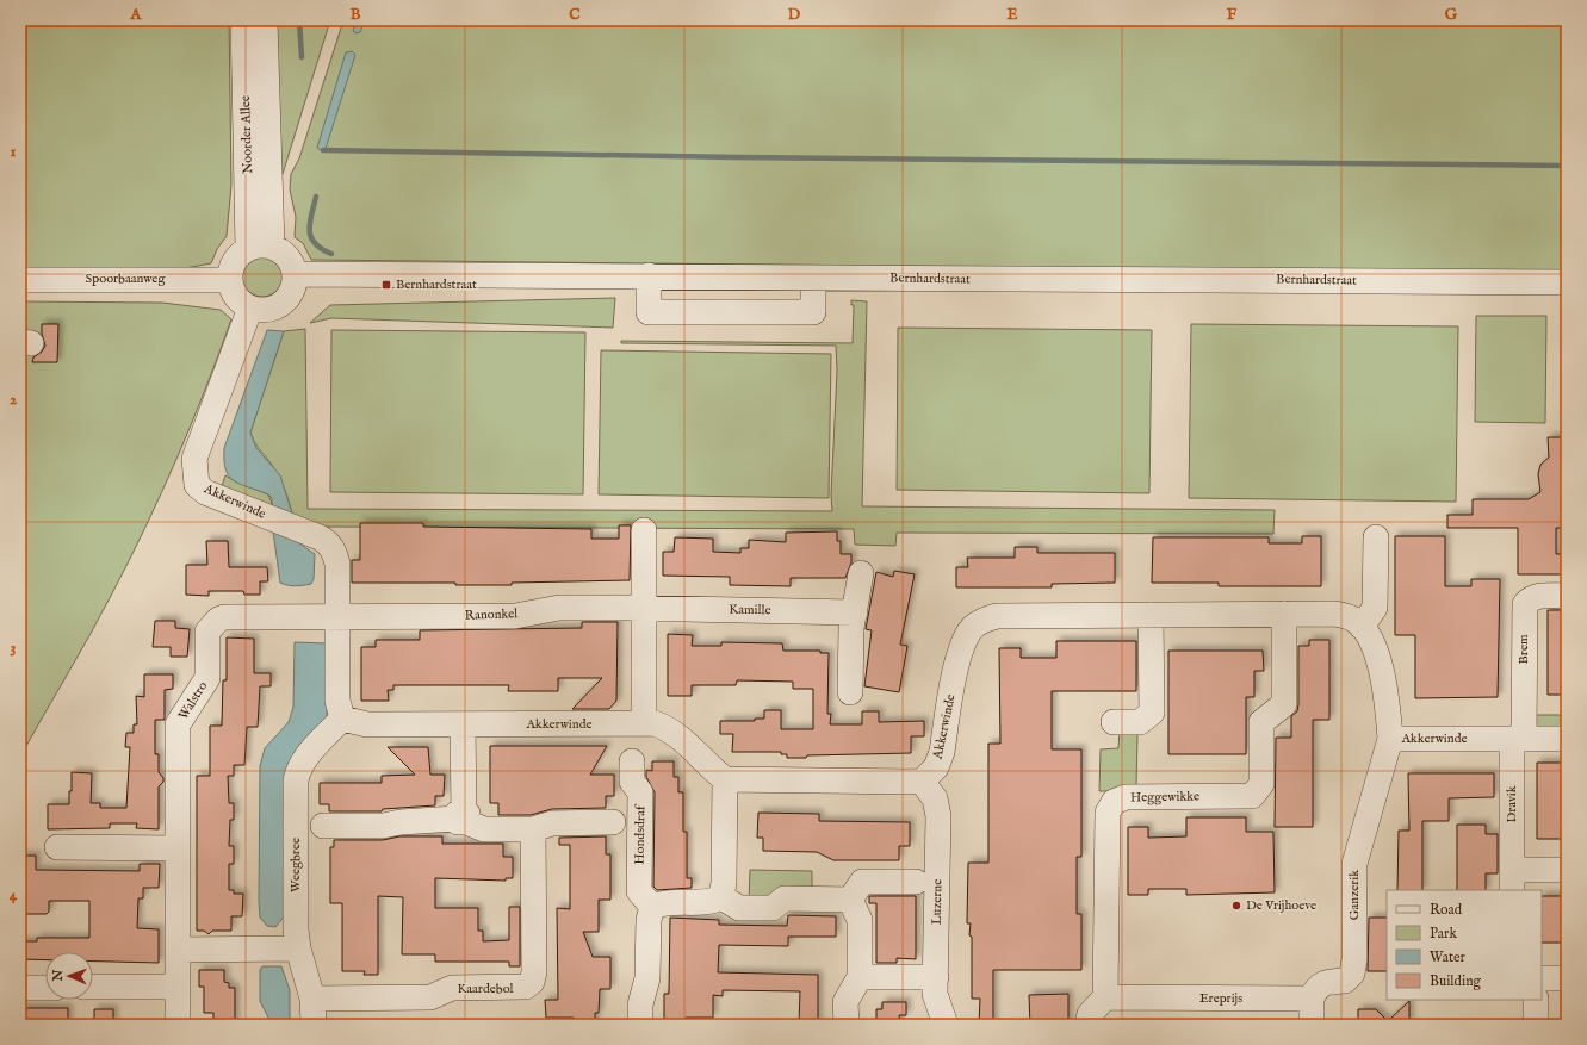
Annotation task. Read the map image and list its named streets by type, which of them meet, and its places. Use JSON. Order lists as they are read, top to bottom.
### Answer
{
  "streets": {
    "street": [
      "Noorder Allee",
      "Spoorbaanweg",
      "Bernhardstraat",
      "Akkerwinde",
      "Kamille",
      "Ranonkel",
      "Brem",
      "Walstro",
      "Heggewikke",
      "Dravik",
      "Hondsdraf",
      "Weegbree",
      "Ganzerik",
      "Luzerne",
      "Kaardebol",
      "Ereprijs"
    ]
  },
  "crossings": [
    ["Noorder Allee", "Spoorbaanweg"],
    ["Noorder Allee", "Bernhardstraat"],
    ["Noorder Allee", "Akkerwinde"],
    ["Spoorbaanweg", "Bernhardstraat"],
    ["Spoorbaanweg", "Akkerwinde"],
    ["Bernhardstraat", "Akkerwinde"],
    ["Akkerwinde", "Ranonkel"],
    ["Akkerwinde", "Brem"],
    ["Akkerwinde", "Walstro"],
    ["Akkerwinde", "Heggewikke"],
    ["Akkerwinde", "Dravik"],
    ["Akkerwinde", "Weegbree"],
    ["Akkerwinde", "Ganzerik"],
    ["Akkerwinde", "Luzerne"],
    ["Kamille", "Ranonkel"],
    ["Ranonkel", "Walstro"],
    ["Brem", "Dravik"],
    ["Heggewikke", "Ereprijs"],
    ["Weegbree", "Kaardebol"],
    ["Ganzerik", "Ereprijs"]
  ],
  "places": {
    "transit": ["Bernhardstraat"],
    "other": ["De Vrijhoeve"]
  },
  "legend": [
    "Road",
    "Park",
    "Water",
    "Building"
  ],
  "north": "left",
  "grid": {
    "columns": [
      "A",
      "B",
      "C",
      "D",
      "E",
      "F",
      "G"
    ],
    "rows": [
      "1",
      "2",
      "3",
      "4"
    ]
  }
}
